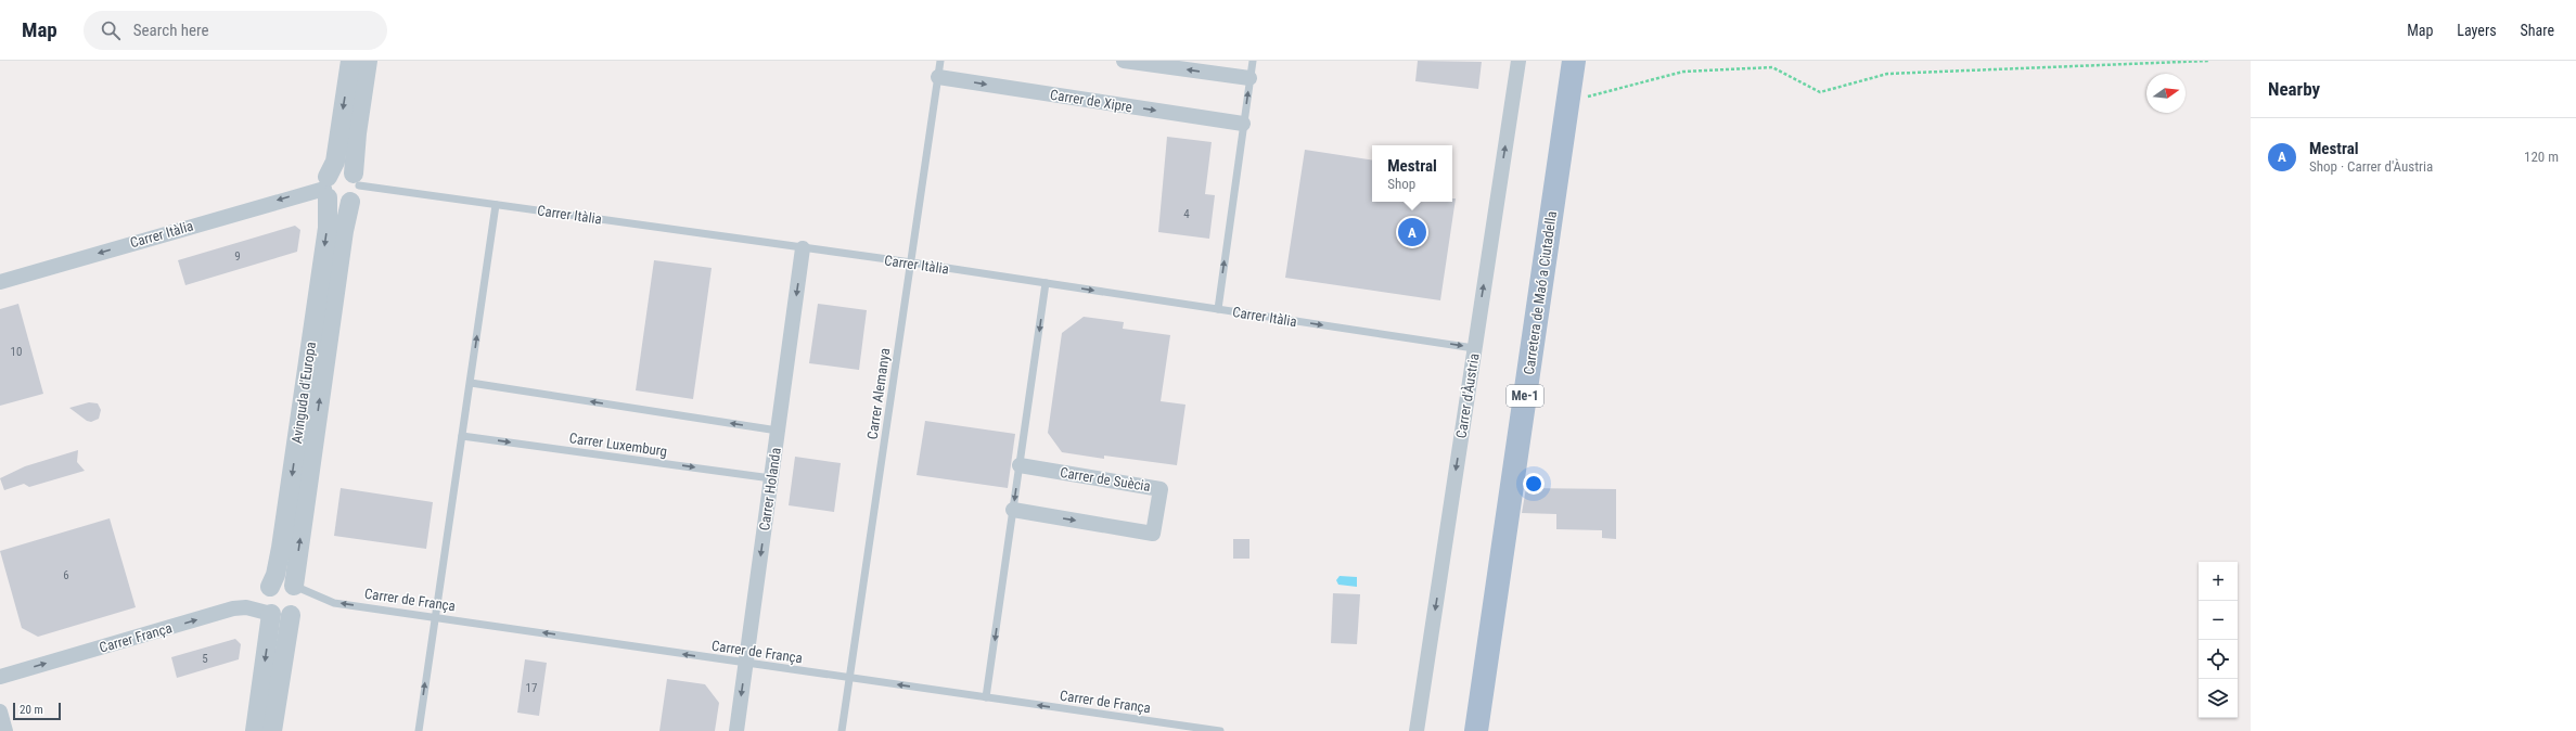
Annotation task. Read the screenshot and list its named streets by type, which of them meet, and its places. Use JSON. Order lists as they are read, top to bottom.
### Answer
{
  "streets": {
    "main road": ["Carretera de Maó a Ciutadella", "Me-1"],
    "street": [
      "Carrer de Xipre",
      "Carrer Itàlia",
      "Avinguda d'Europa",
      "Carrer d'Àustria",
      "Carrer de Suècia",
      "Carrer Holanda",
      "Carrer França"
    ],
    "lane": ["Carrer Alemanya", "Carrer Luxemburg", "Carrer de França"]
  },
  "crossings": [
    ["Carrer de Xipre", "Carrer Alemanya"],
    ["Carrer Itàlia", "Avinguda d'Europa"],
    ["Carrer Itàlia", "Carrer Alemanya"],
    ["Carrer Itàlia", "Carrer d'Àustria"],
    ["Carrer Itàlia", "Carrer Holanda"],
    ["Avinguda d'Europa", "Carrer de França"],
    ["Avinguda d'Europa", "Carrer França"],
    ["Carrer Alemanya", "Carrer de França"],
    ["Carrer Luxemburg", "Carrer Holanda"],
    ["Carrer Holanda", "Carrer de França"],
    ["Carrer de França", "Carrer França"]
  ],
  "one_way": ["Carrer Holanda", "Carrer de França", "Carrer França"],
  "house_numbers": [
    "4",
    "9",
    "10",
    "6",
    "5",
    "17"
  ],
  "scale_bar": "20 m",
  "north": "right",
  "page": {
    "header": "Map",
    "search": "Search here",
    "nav": ["Map", "Layers", "Share"],
    "heading": "Nearby",
    "list": [
      {
        "mark": "A",
        "name": "Mestral",
        "note": "Shop · Carrer d'Àustria",
        "value": "120 m"
      }
    ],
    "popup": ["Mestral", "Shop"],
    "pins": "A",
    "map_buttons": ["+", "−"],
    "scale": "20 m"
  }
}
